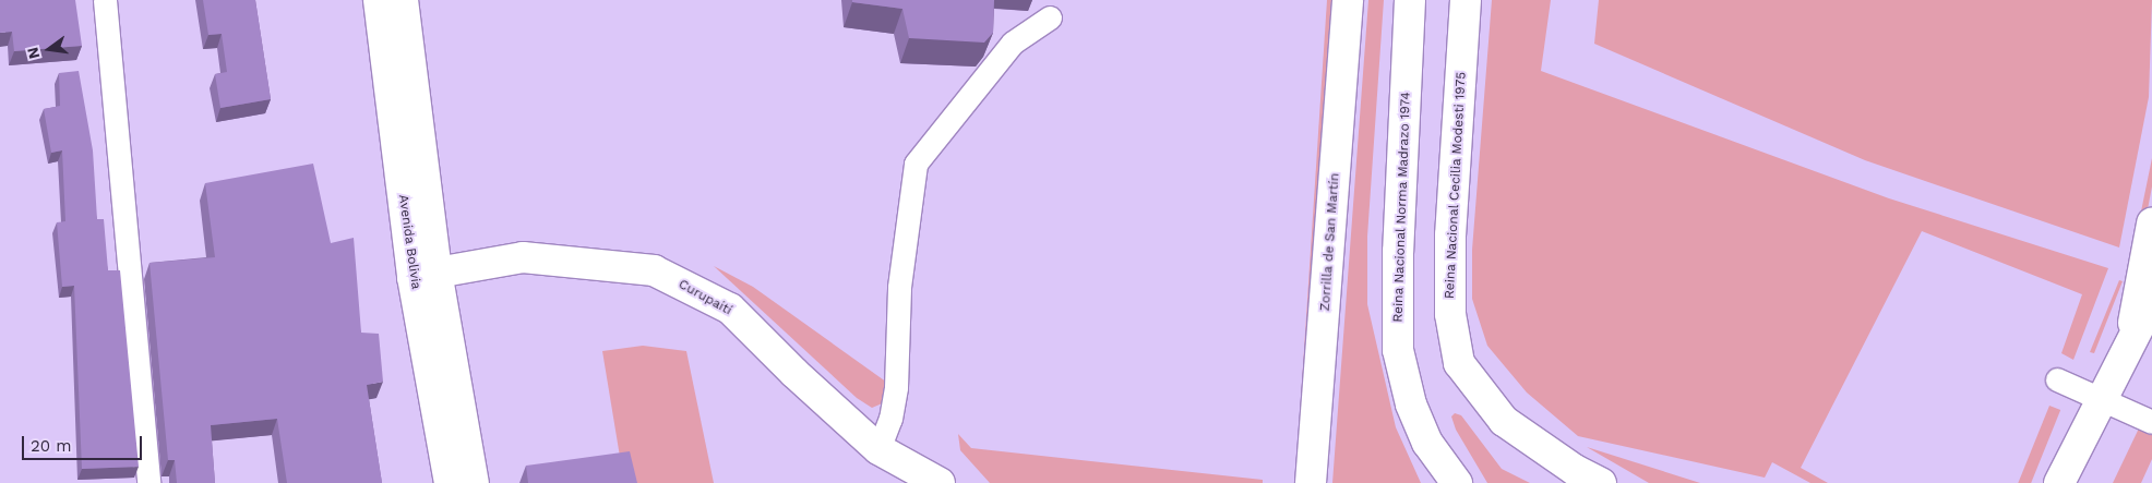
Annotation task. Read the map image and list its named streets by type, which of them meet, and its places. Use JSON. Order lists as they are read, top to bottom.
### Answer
{
  "streets": {
    "street": [
      "Reina Nacional Cecilia Modesti 1975",
      "Reina Nacional Norma Madrazo 1974",
      "Avenida Bolivia",
      "Zorrilla de San Martín",
      "Curupaití"
    ]
  },
  "crossings": [
    ["Avenida Bolivia", "Curupaití"]
  ],
  "scale_bar": "20 m",
  "north": "left"
}
